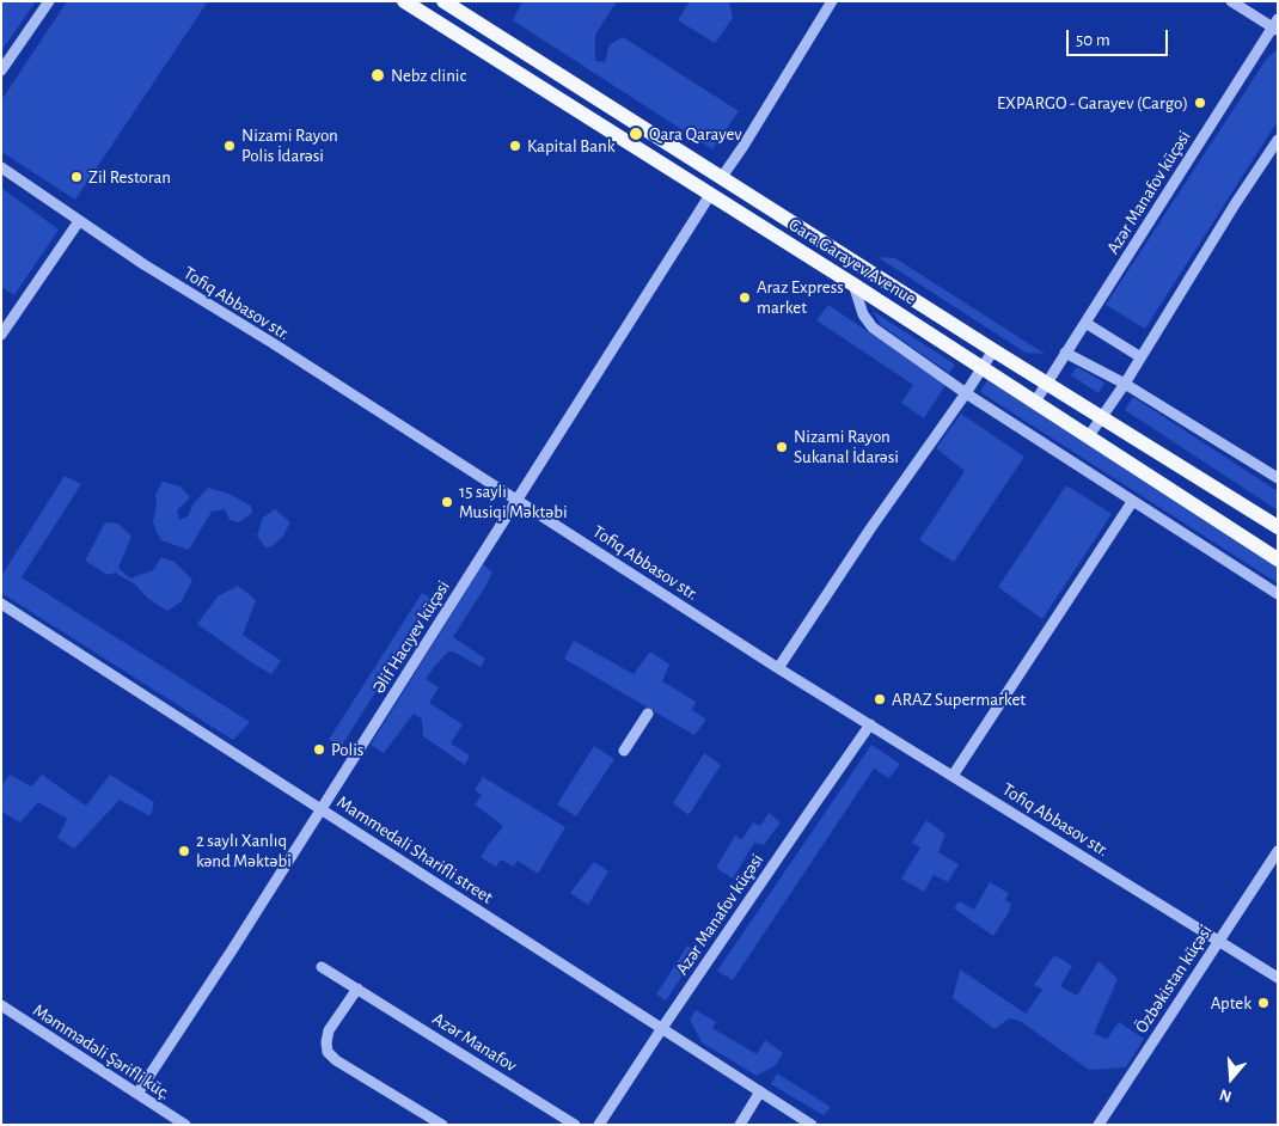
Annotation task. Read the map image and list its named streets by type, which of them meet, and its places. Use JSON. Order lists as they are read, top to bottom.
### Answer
{
  "streets": {
    "main road": ["Gara Garayev Avenue"],
    "street": [
      "Azər Manafov küçəsi",
      "Tofiq Abbasov str.",
      "Əlif Hacıyev küçəsi",
      "Mammedali Sharifli street",
      "Özbəkistan küçəsi",
      "Azər Manafov",
      "Məmmədəli Şərifli küç."
    ]
  },
  "crossings": [
    ["Azər Manafov küçəsi", "Gara Garayev Avenue"],
    ["Azər Manafov küçəsi", "Tofiq Abbasov str."],
    ["Azər Manafov küçəsi", "Mammedali Sharifli street"],
    ["Gara Garayev Avenue", "Əlif Hacıyev küçəsi"],
    ["Tofiq Abbasov str.", "Əlif Hacıyev küçəsi"],
    ["Tofiq Abbasov str.", "Özbəkistan küçəsi"],
    ["Əlif Hacıyev küçəsi", "Mammedali Sharifli street"],
    ["Əlif Hacıyev küçəsi", "Məmmədəli Şərifli küç."]
  ],
  "places": [
    "Nebz clinic",
    "EXPARGO - Garayev (Cargo)",
    "Qara Qarayev",
    "Nizami Rayon Polis İdarəsi",
    "Kapital Bank",
    "Zil Restoran",
    "Araz Express market",
    "Nizami Rayon Sukanal İdarəsi",
    "15 saylı Musiqi Məktəbi",
    "ARAZ Supermarket",
    "Polis",
    "2 saylı Xanlıq kənd Məktəbi",
    "Aptek"
  ],
  "scale_bar": "50 m",
  "north": "bottom"
}
